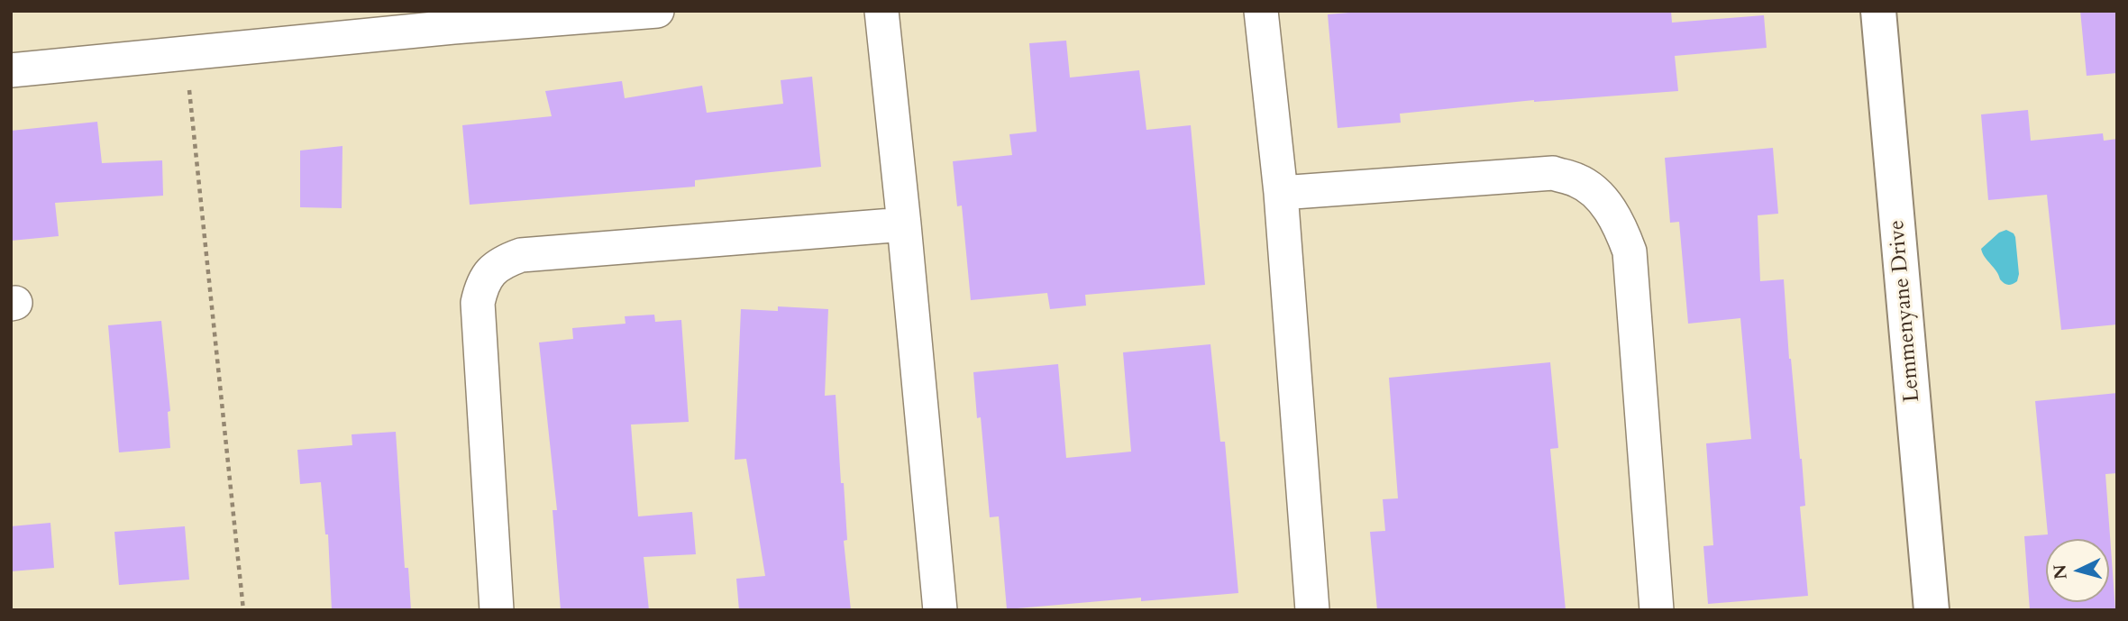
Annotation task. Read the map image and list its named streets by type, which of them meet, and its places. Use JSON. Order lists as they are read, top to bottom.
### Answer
{
  "streets": {
    "street": ["Lemmenyane Drive"]
  },
  "north": "left"
}
